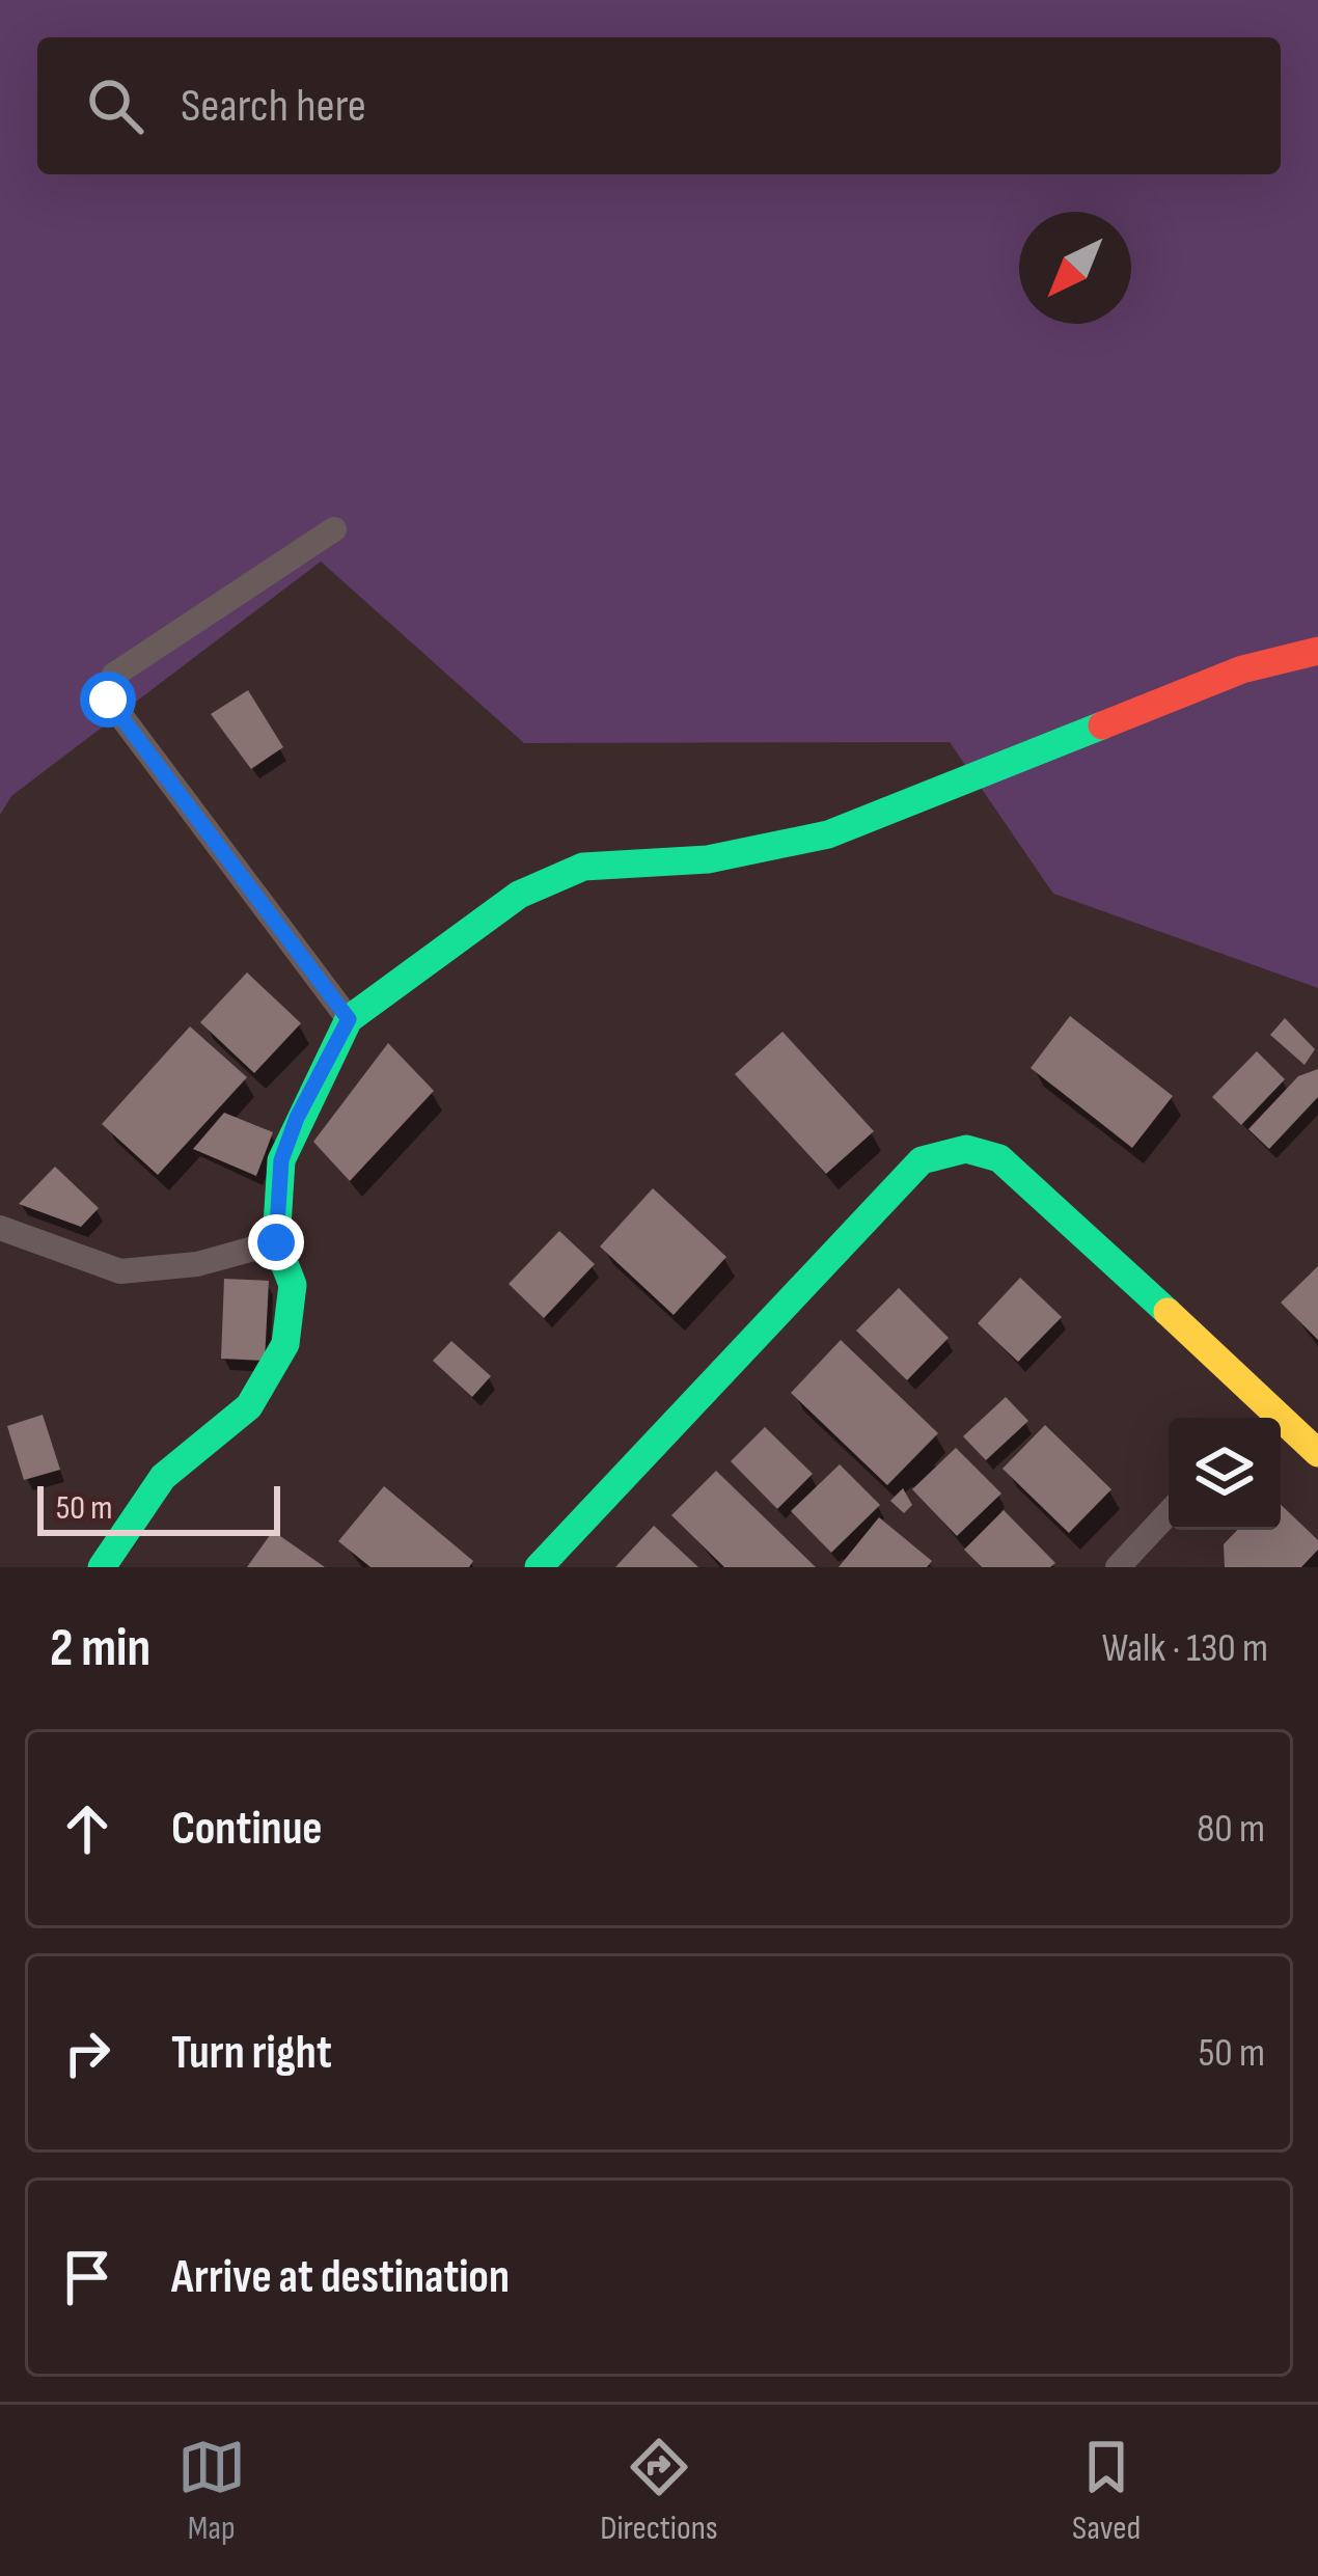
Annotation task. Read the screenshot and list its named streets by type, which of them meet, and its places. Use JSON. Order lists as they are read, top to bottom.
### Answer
{
  "scale_bar": "50 m",
  "north": "bottom left",
  "page": {
    "search": "Search here",
    "scale": "50 m",
    "heading": ["2 min", "Walk · 130 m"],
    "list": [
      ["Continue", "80 m"],
      ["Turn right", "50 m"],
      "Arrive at destination"
    ],
    "nav": ["Map", "Directions", "Saved"]
  }
}
